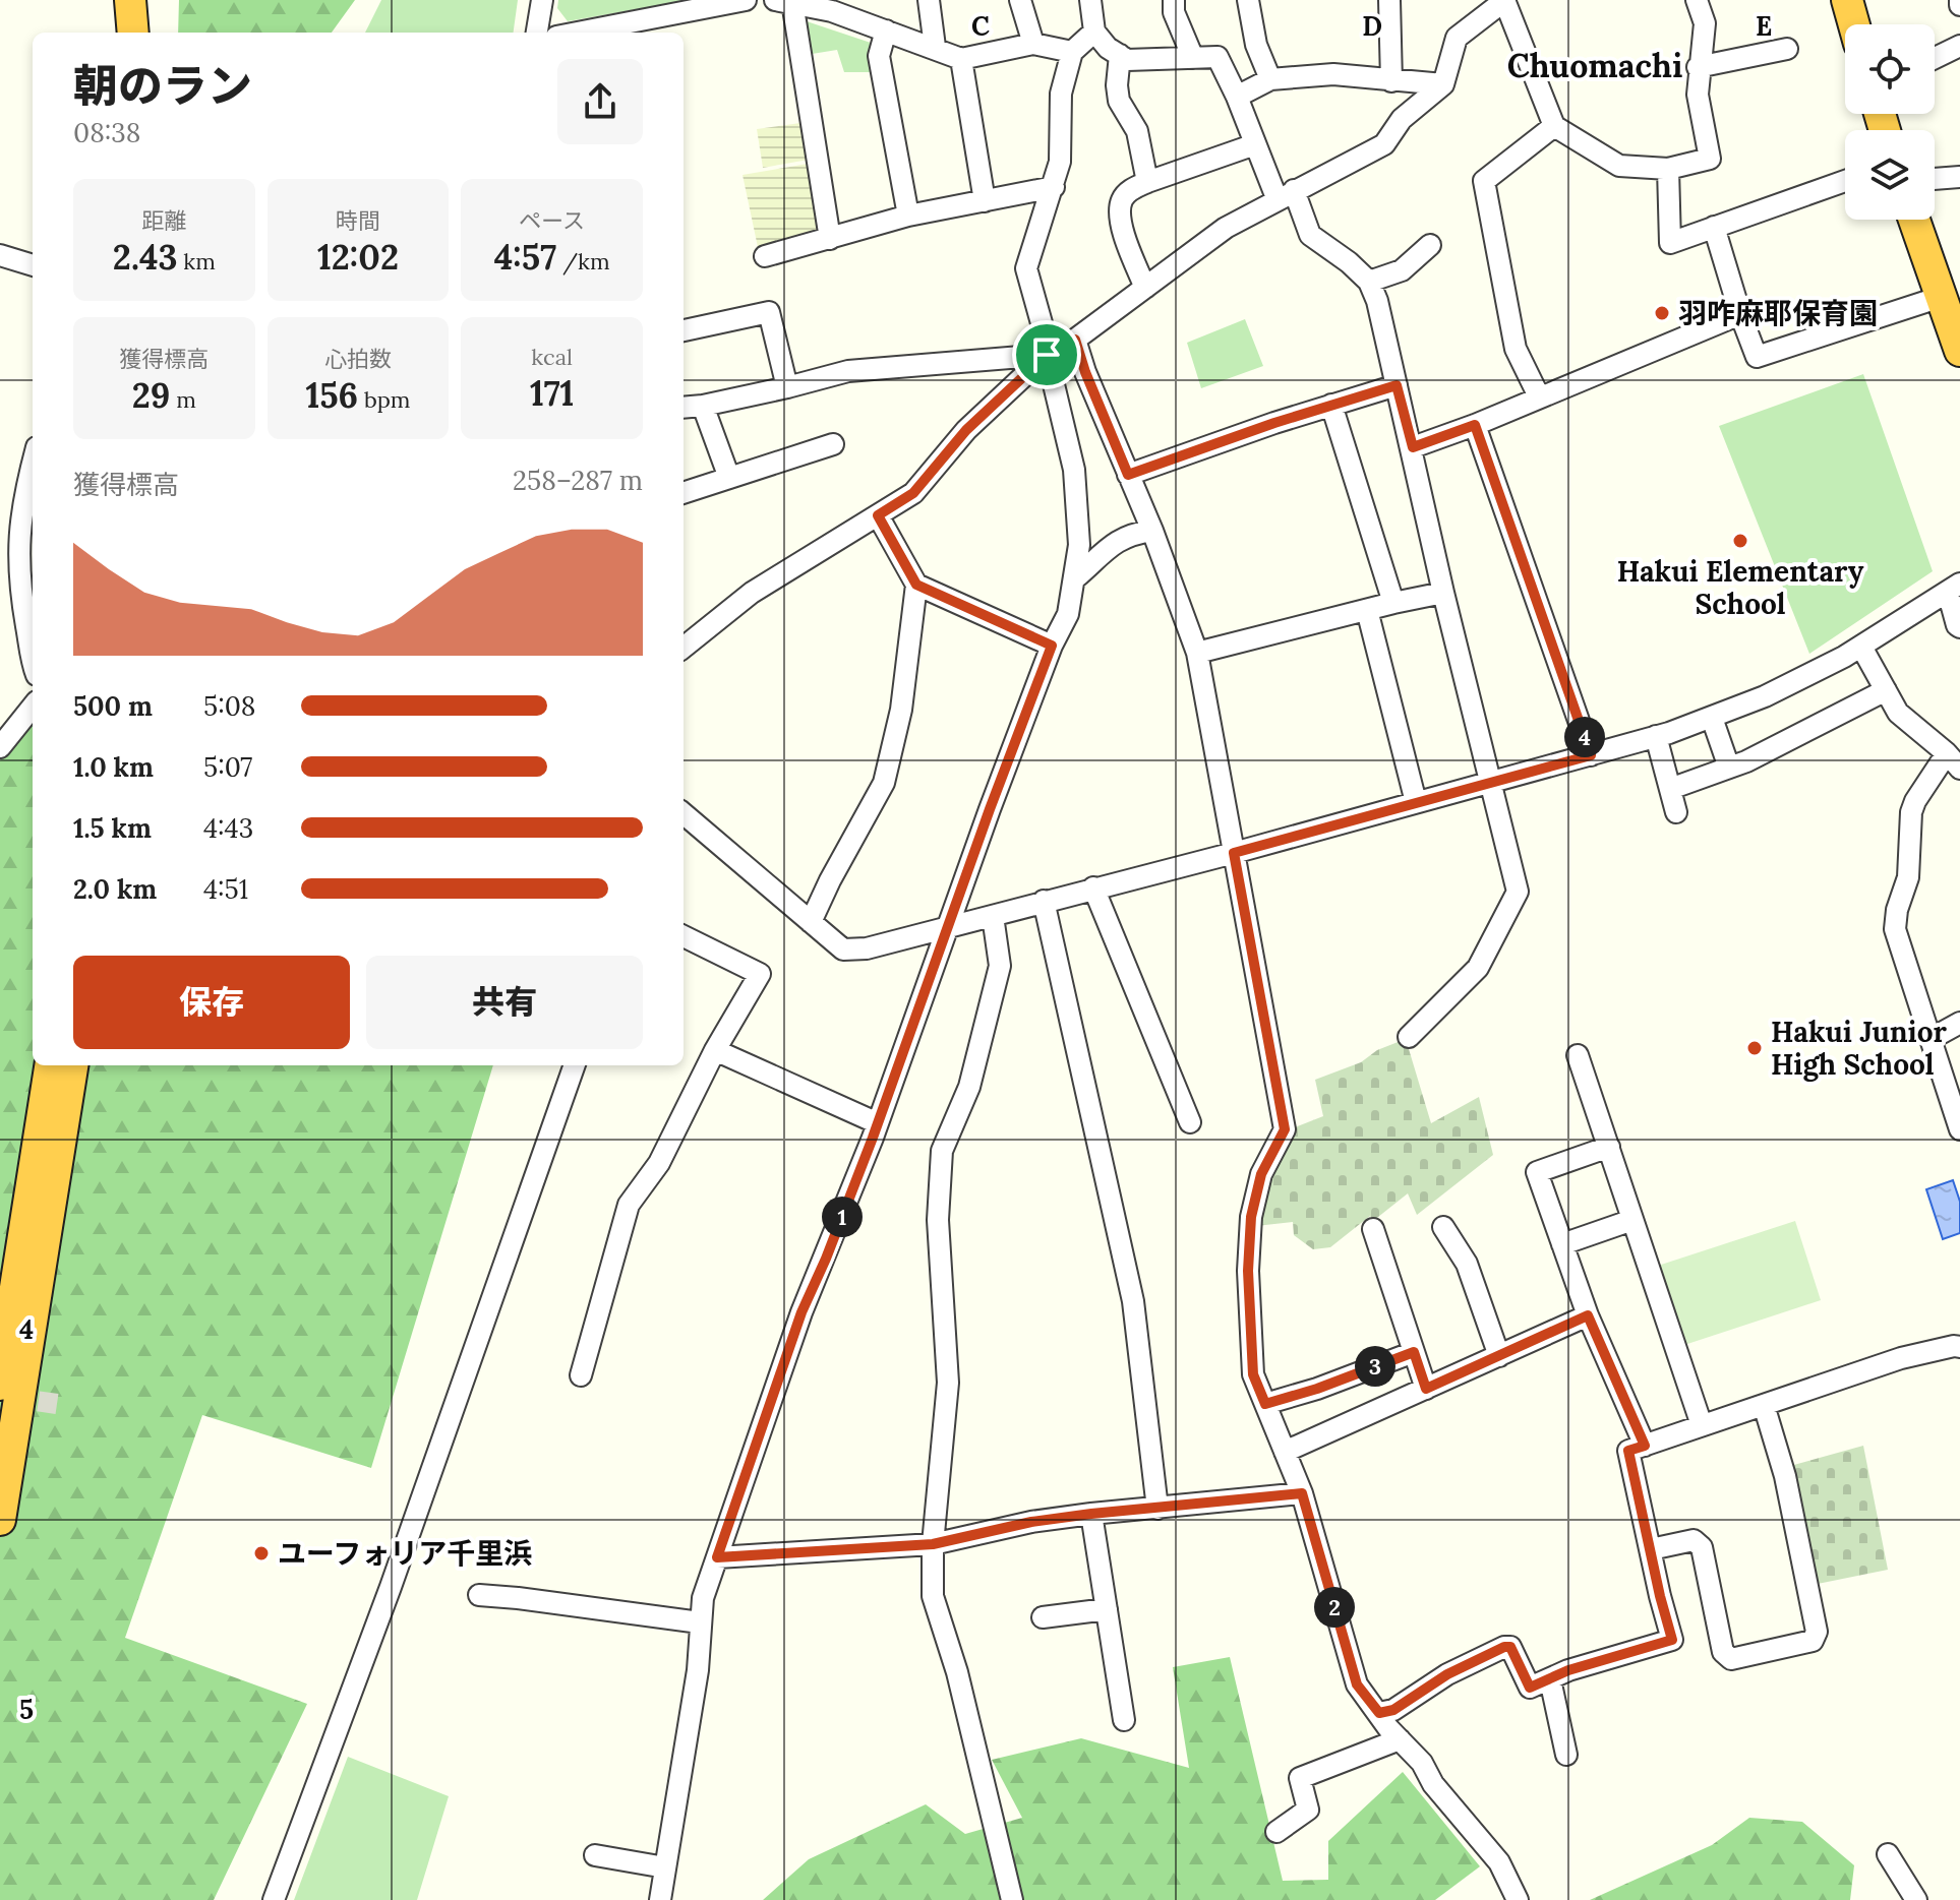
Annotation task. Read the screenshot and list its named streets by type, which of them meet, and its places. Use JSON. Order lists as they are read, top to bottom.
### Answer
{
  "districts": ["Chuomachi"],
  "places": [
    "羽咋麻耶保育園",
    "Hakui Elementary School",
    "Hakui Junior High School",
    "ユーフォリア千里浜"
  ],
  "page": {
    "heading": ["朝のラン", "08:38"],
    "stats": [
      ["距離", "2.43 km"],
      ["時間", "12:02"],
      ["ペース", "4:57 /km"],
      ["獲得標高", "29 m"],
      ["心拍数", "156 bpm"],
      ["kcal", "171"]
    ],
    "chart": ["獲得標高", "258–287 m"],
    "list": [
      {
        "name": "500 m",
        "note": "5:08"
      },
      {
        "name": "1.0 km",
        "note": "5:07"
      },
      {
        "name": "1.5 km",
        "note": "4:43"
      },
      {
        "name": "2.0 km",
        "note": "4:51"
      }
    ],
    "pins": [
      "4",
      "1",
      "3",
      "2"
    ],
    "buttons": ["保存", "共有"]
  },
  "grid": {
    "columns": ["C", "D", "E"],
    "rows": ["4", "5"]
  }
}
